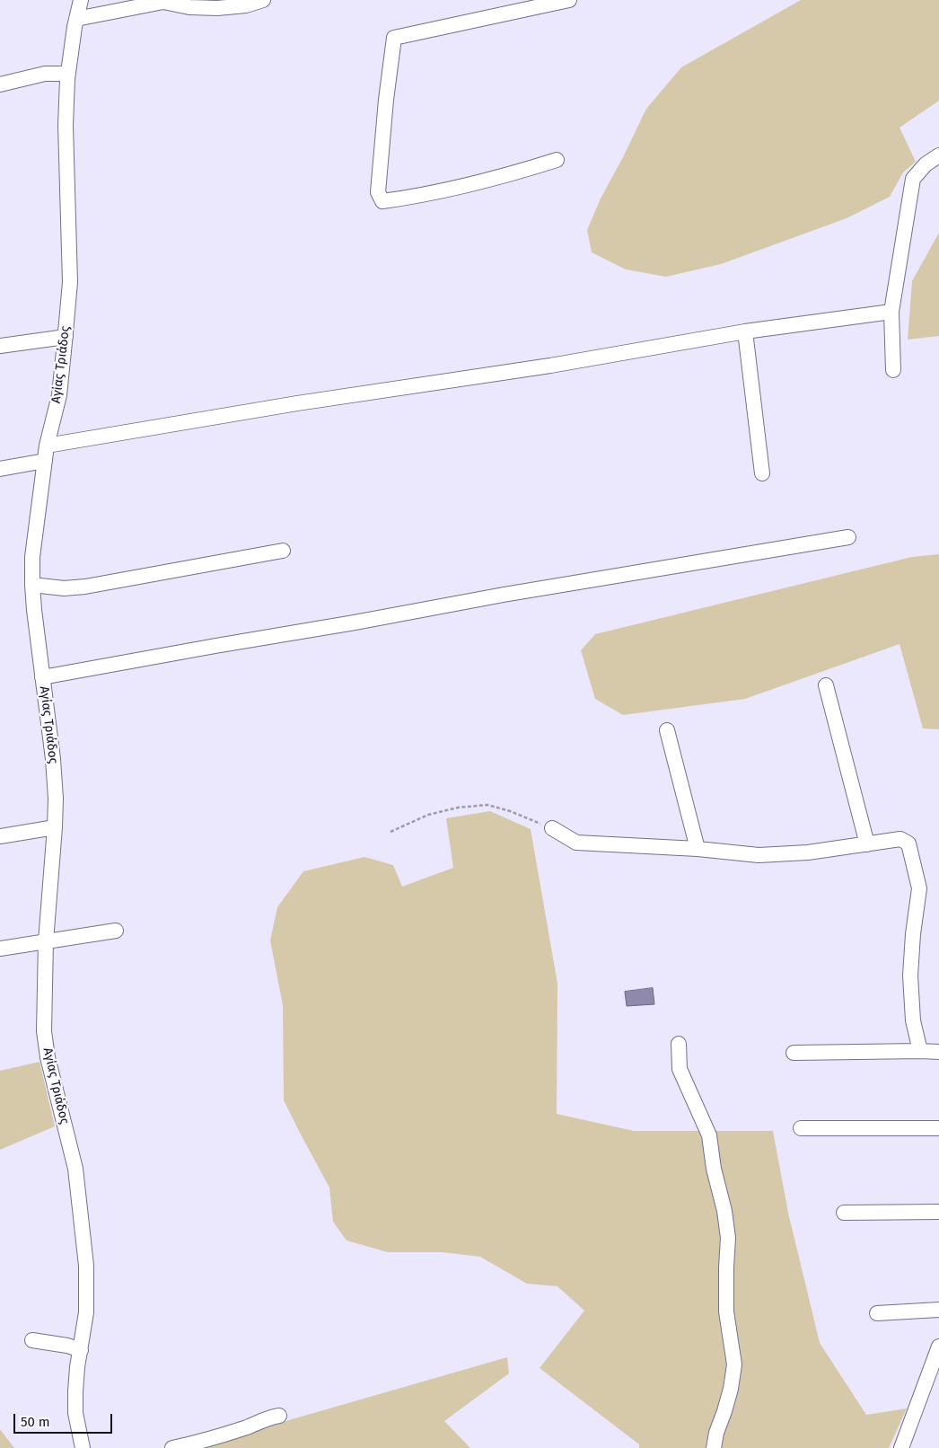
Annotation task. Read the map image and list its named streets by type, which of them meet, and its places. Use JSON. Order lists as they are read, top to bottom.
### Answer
{
  "streets": {
    "street": ["Αγίας Τριάδος"]
  },
  "scale_bar": "50 m"
}
